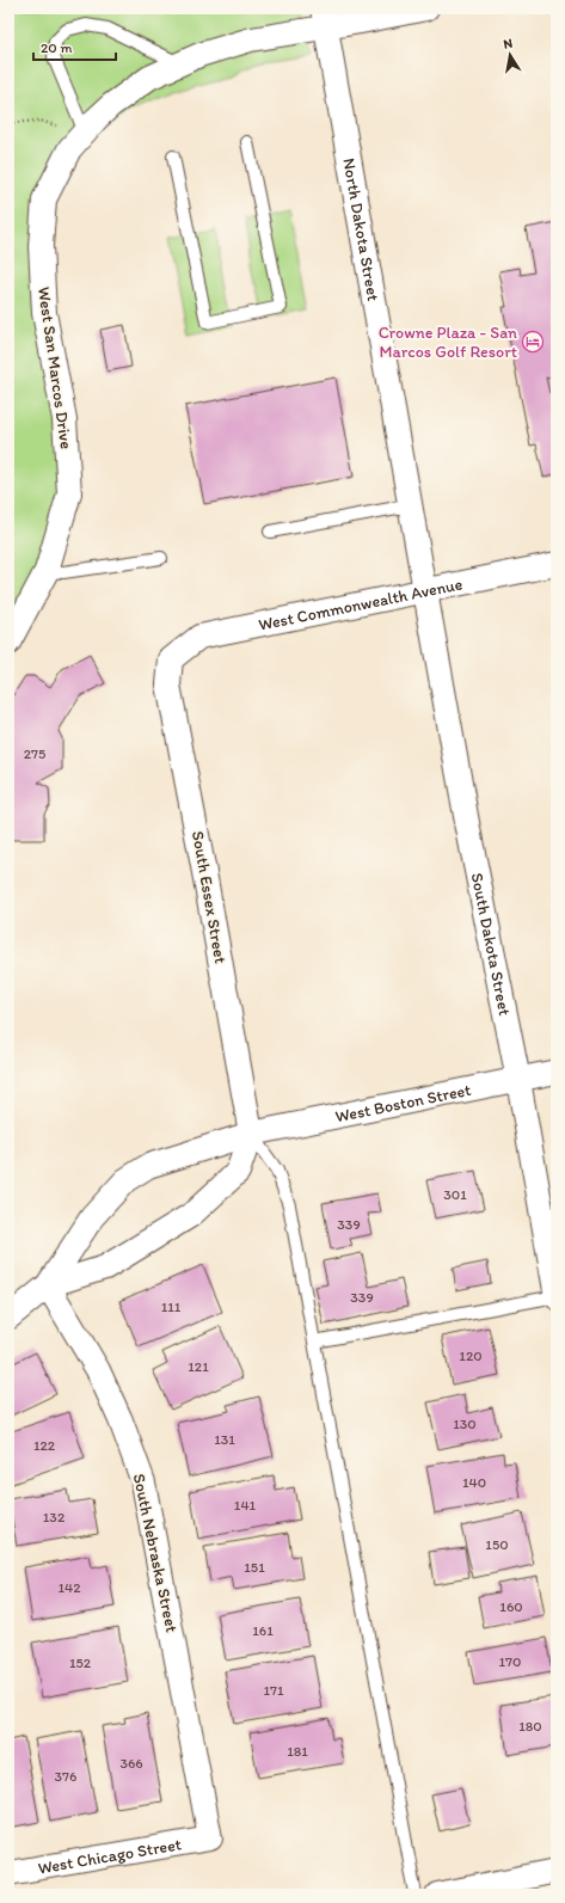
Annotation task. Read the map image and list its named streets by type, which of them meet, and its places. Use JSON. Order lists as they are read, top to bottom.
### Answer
{
  "streets": {
    "street": [
      "North Dakota Street",
      "West San Marcos Drive",
      "West Commonwealth Avenue",
      "South Essex Street",
      "South Dakota Street",
      "West Boston Street",
      "South Nebraska Street",
      "West Chicago Street"
    ]
  },
  "crossings": [
    ["North Dakota Street", "West San Marcos Drive"],
    ["North Dakota Street", "West Commonwealth Avenue"],
    ["North Dakota Street", "South Dakota Street"],
    ["West Commonwealth Avenue", "South Essex Street"],
    ["West Commonwealth Avenue", "South Dakota Street"],
    ["South Essex Street", "West Boston Street"],
    ["South Dakota Street", "West Boston Street"],
    ["West Boston Street", "South Nebraska Street"],
    ["South Nebraska Street", "West Chicago Street"]
  ],
  "places": {
    "hotel": ["Crowne Plaza - San Marcos Golf Resort"]
  },
  "house_numbers": [
    "275",
    "301",
    "339",
    "339",
    "111",
    "120",
    "121",
    "130",
    "131",
    "122",
    "140",
    "141",
    "132",
    "150",
    "151",
    "142",
    "160",
    "161",
    "170",
    "152",
    "171",
    "180",
    "181",
    "366",
    "376"
  ],
  "scale_bar": "20 m",
  "north": "top"
}
